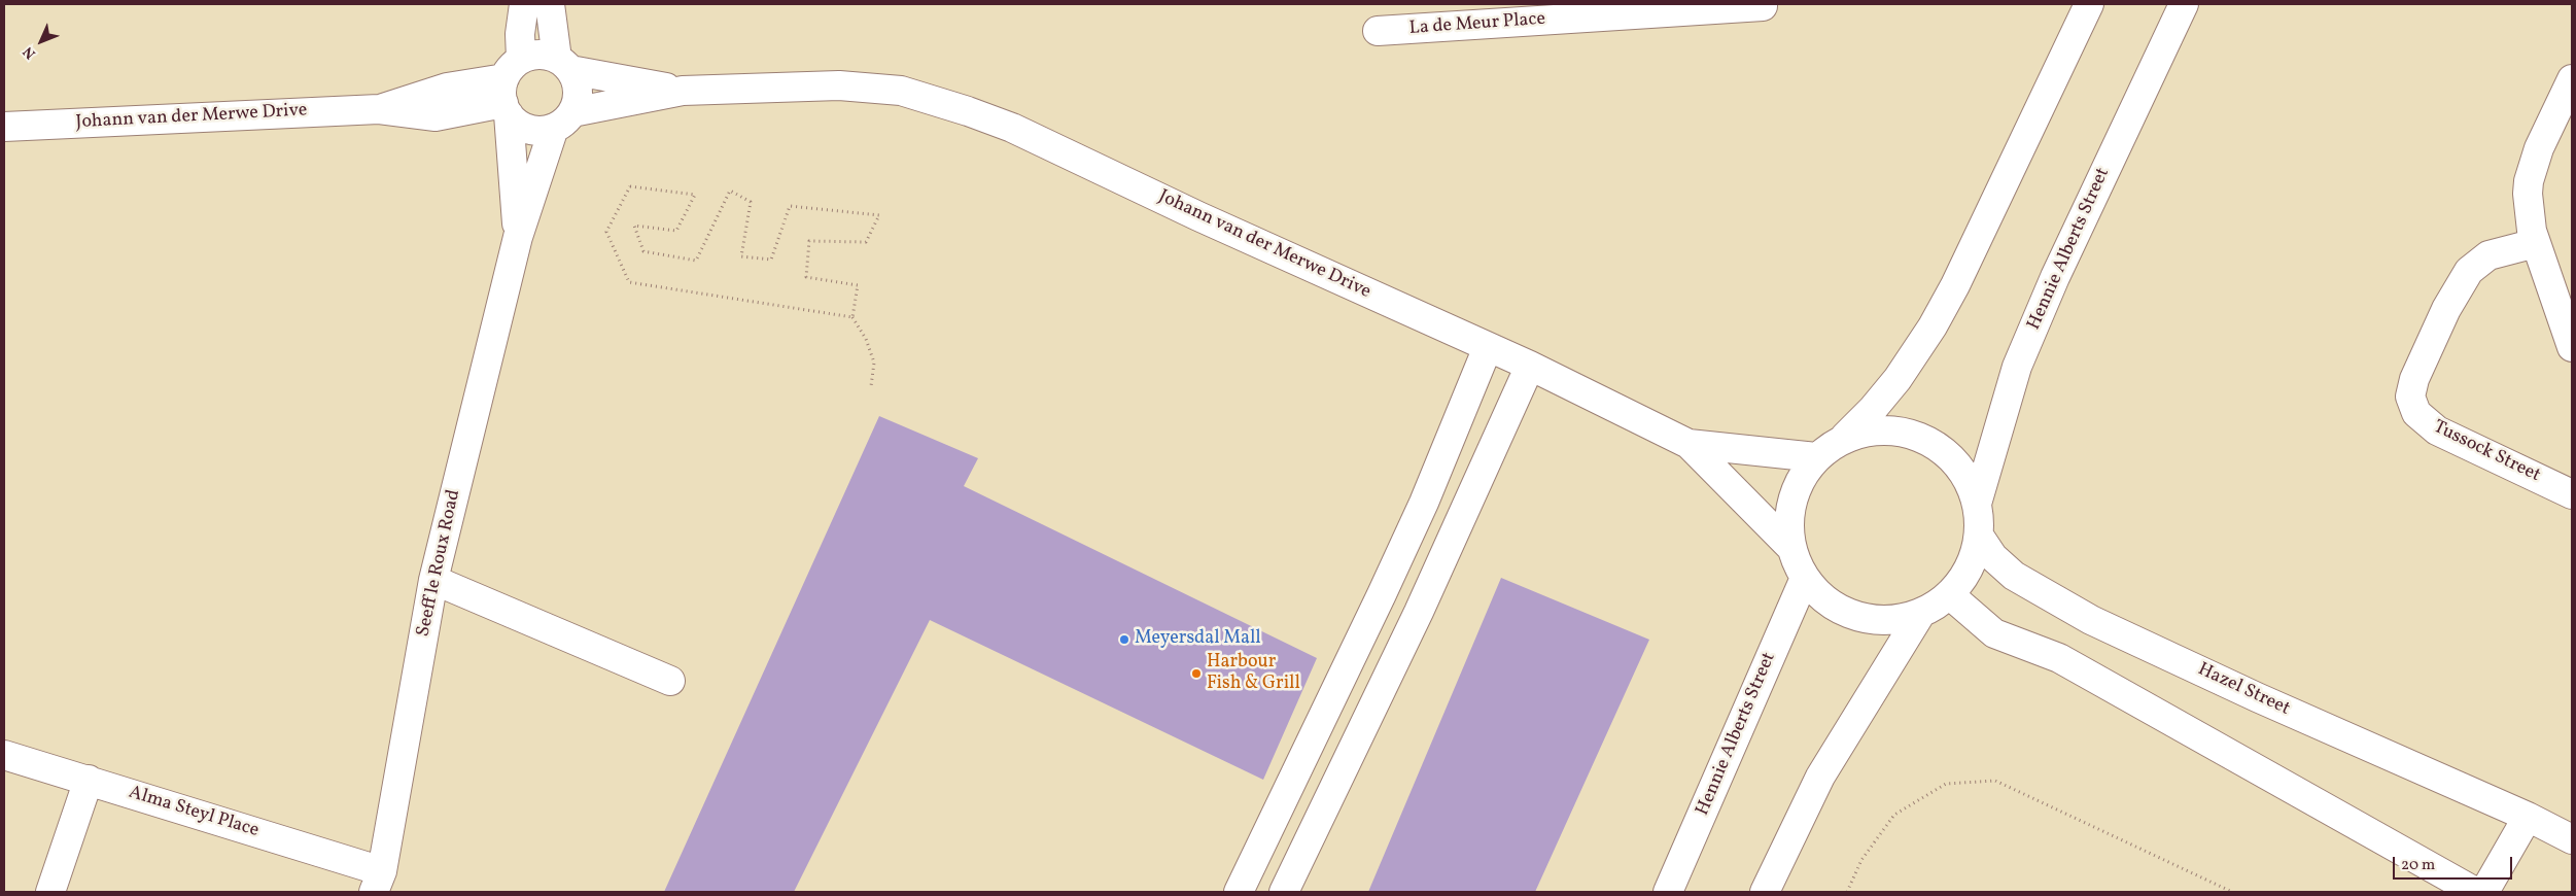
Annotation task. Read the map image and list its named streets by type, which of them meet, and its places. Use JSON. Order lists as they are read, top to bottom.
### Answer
{
  "streets": {
    "street": [
      "La de Meur Place",
      "Johann van der Merwe Drive",
      "Hennie Alberts Street",
      "Tussock Street",
      "Seeff le Roux Road",
      "Hazel Street",
      "Alma Steyl Place"
    ]
  },
  "crossings": [
    ["Johann van der Merwe Drive", "Hennie Alberts Street"],
    ["Johann van der Merwe Drive", "Seeff le Roux Road"],
    ["Hennie Alberts Street", "Hazel Street"],
    ["Seeff le Roux Road", "Alma Steyl Place"]
  ],
  "places": ["Meyersdal Mall", "Harbour Fish & Grill"],
  "scale_bar": "20 m",
  "north": "bottom left"
}
